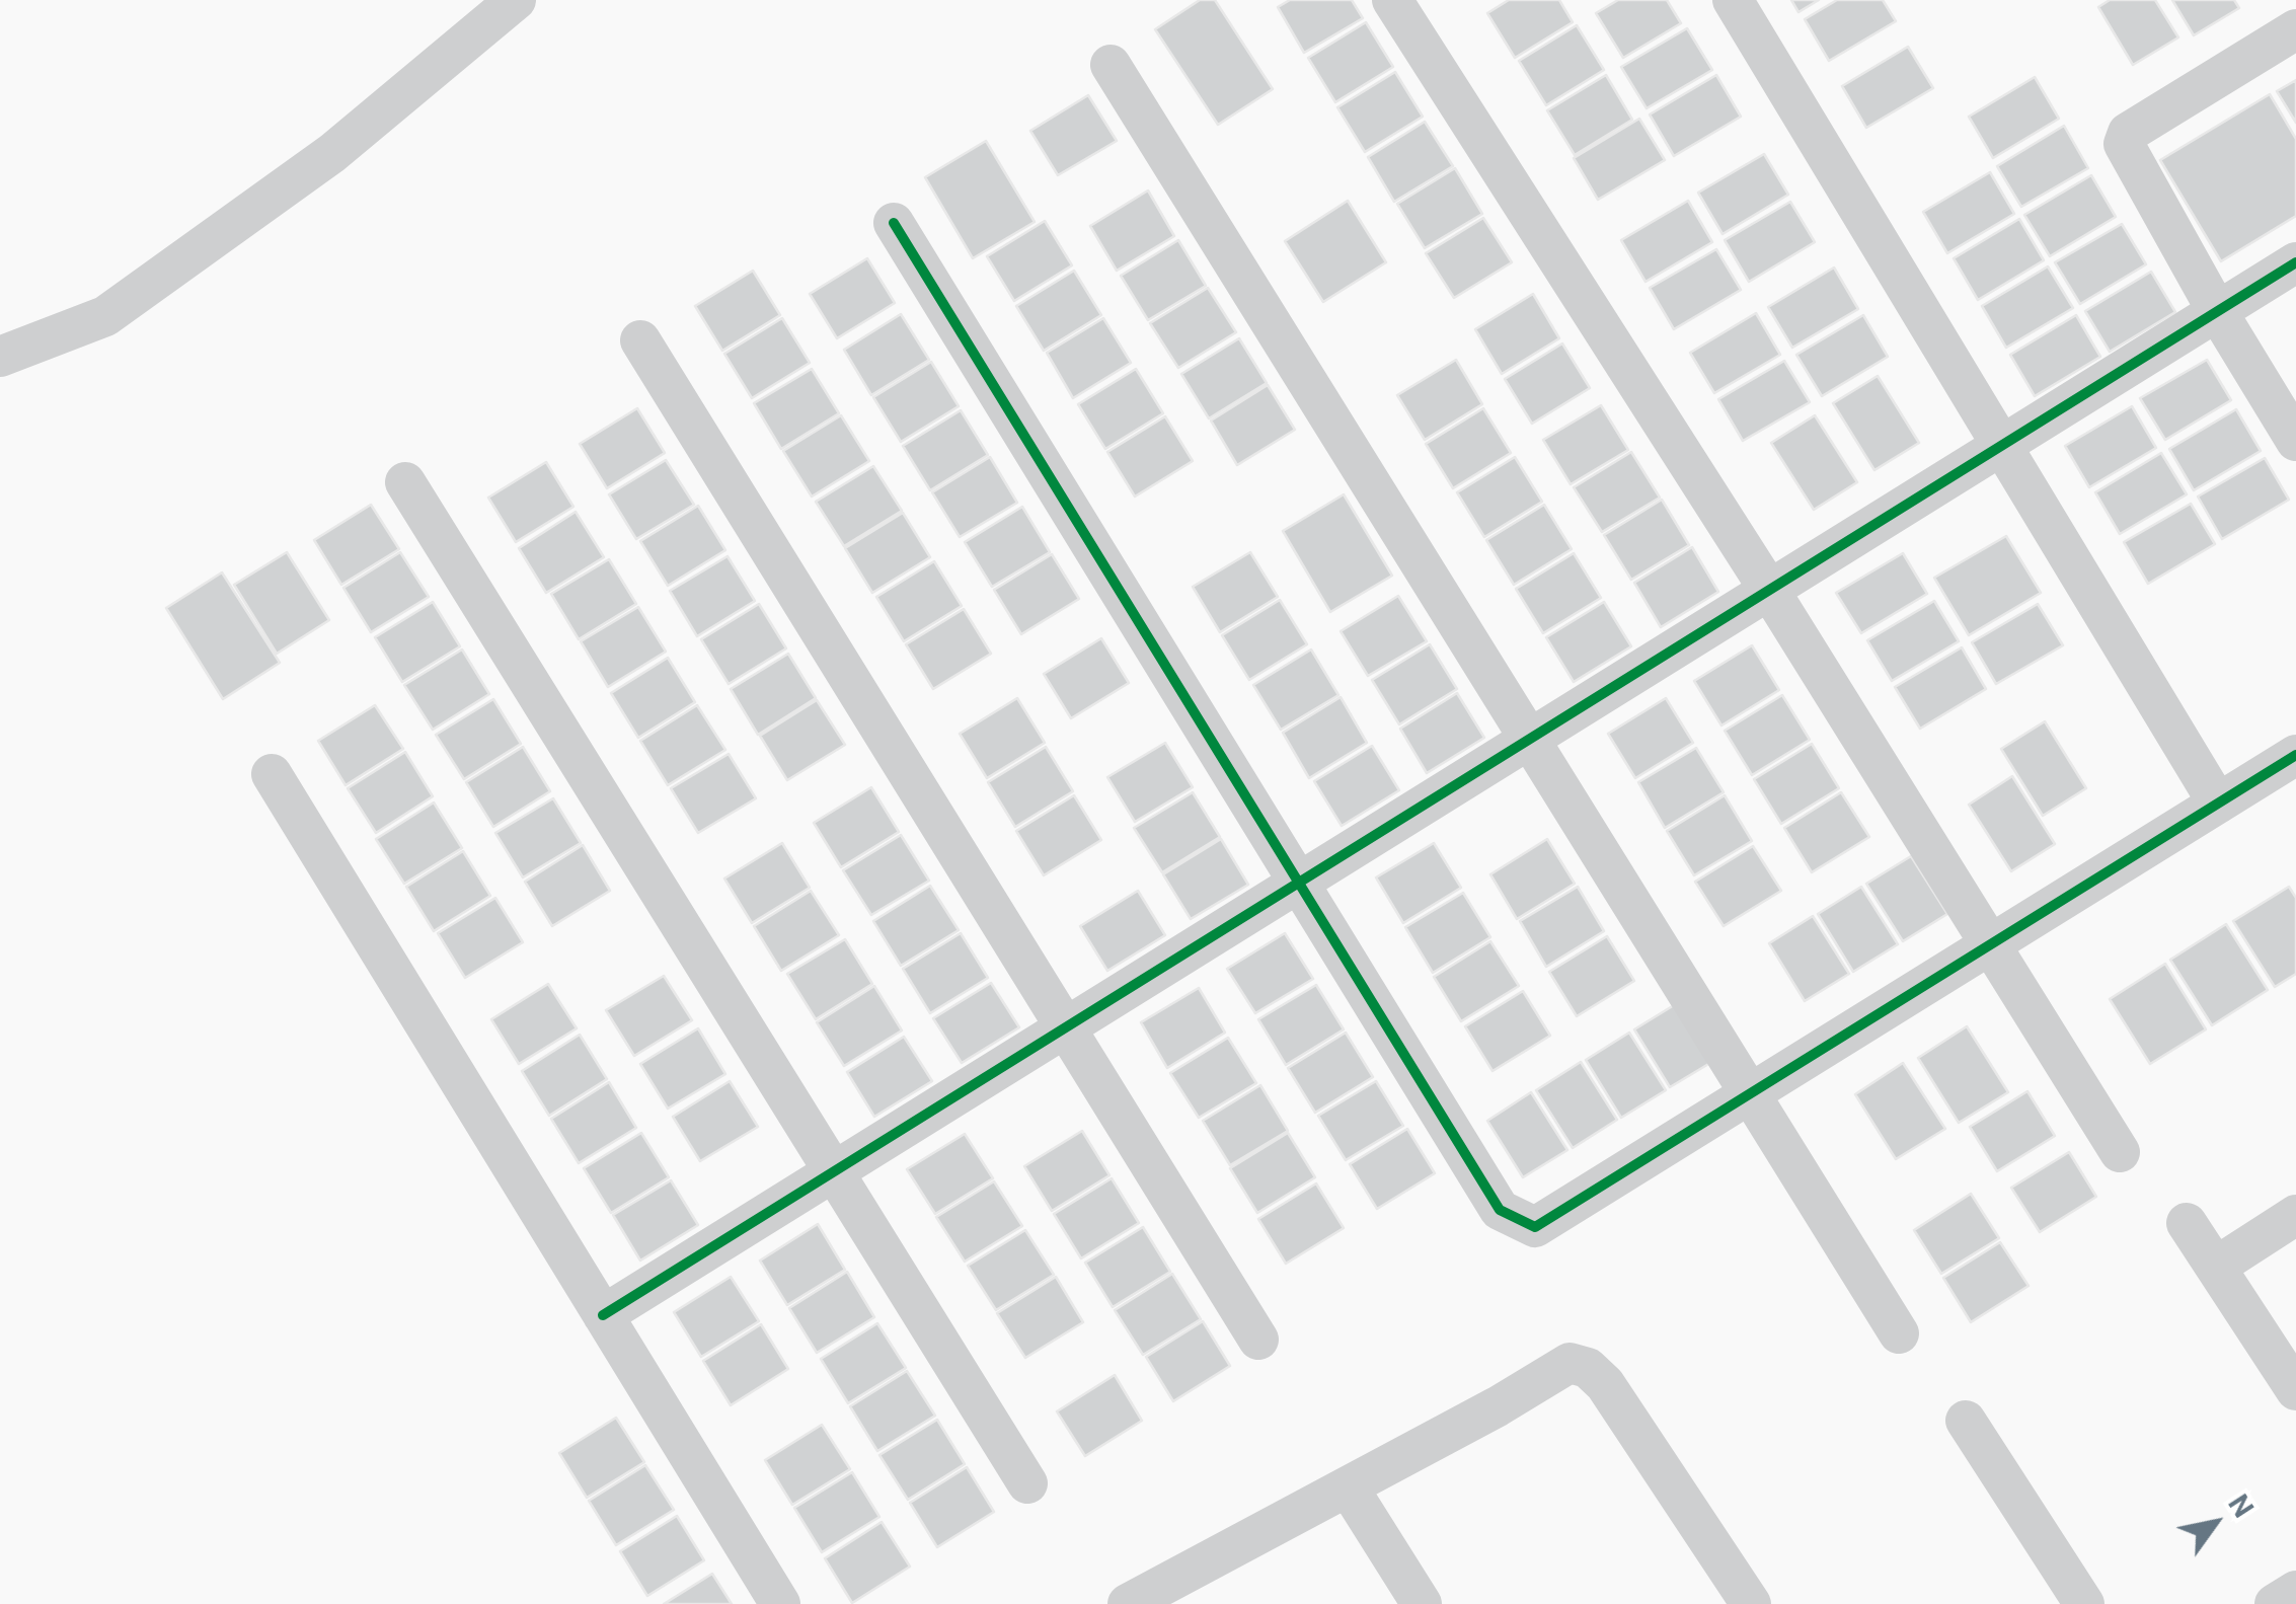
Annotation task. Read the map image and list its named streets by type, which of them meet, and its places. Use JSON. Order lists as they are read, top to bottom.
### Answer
{
  "north": "top right"
}
